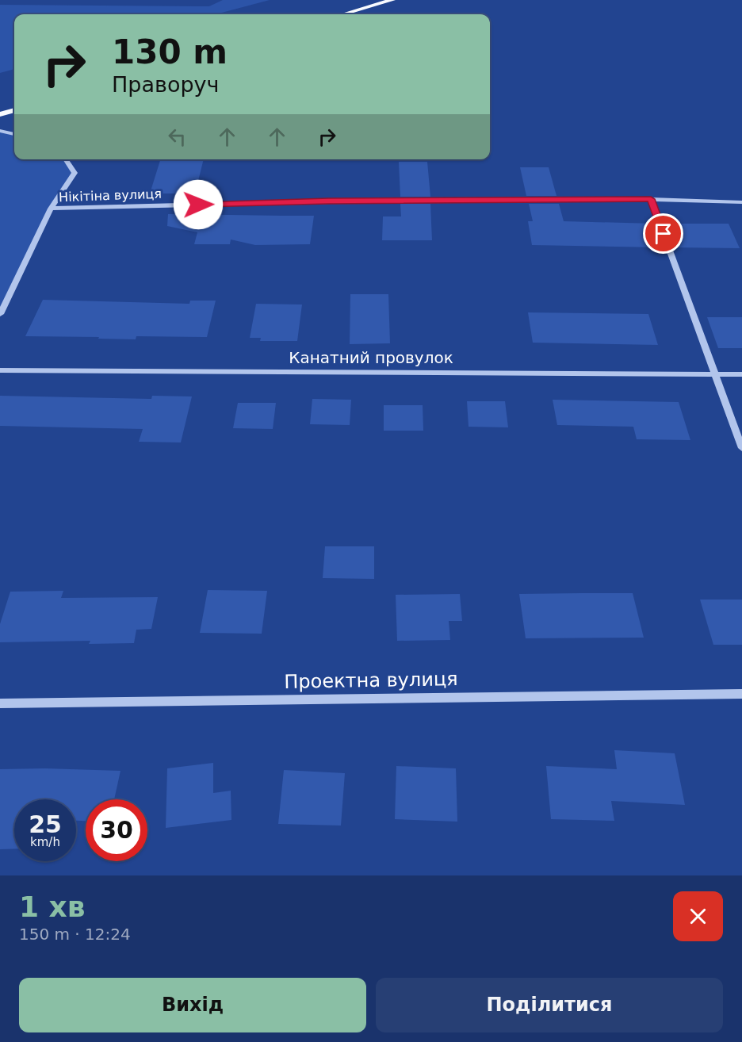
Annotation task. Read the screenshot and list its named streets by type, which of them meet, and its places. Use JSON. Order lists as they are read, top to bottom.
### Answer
{
  "streets": {
    "street": ["Нікітіна вулиця", "Канатний провулок", "Проектна вулиця"]
  },
  "page": {
    "turn": ["130 m", "Праворуч"],
    "speed": "25 km/h",
    "limit": "30",
    "heading": ["1 хв", "150 m · 12:24"],
    "buttons": ["Вихід", "Поділитися"]
  }
}
